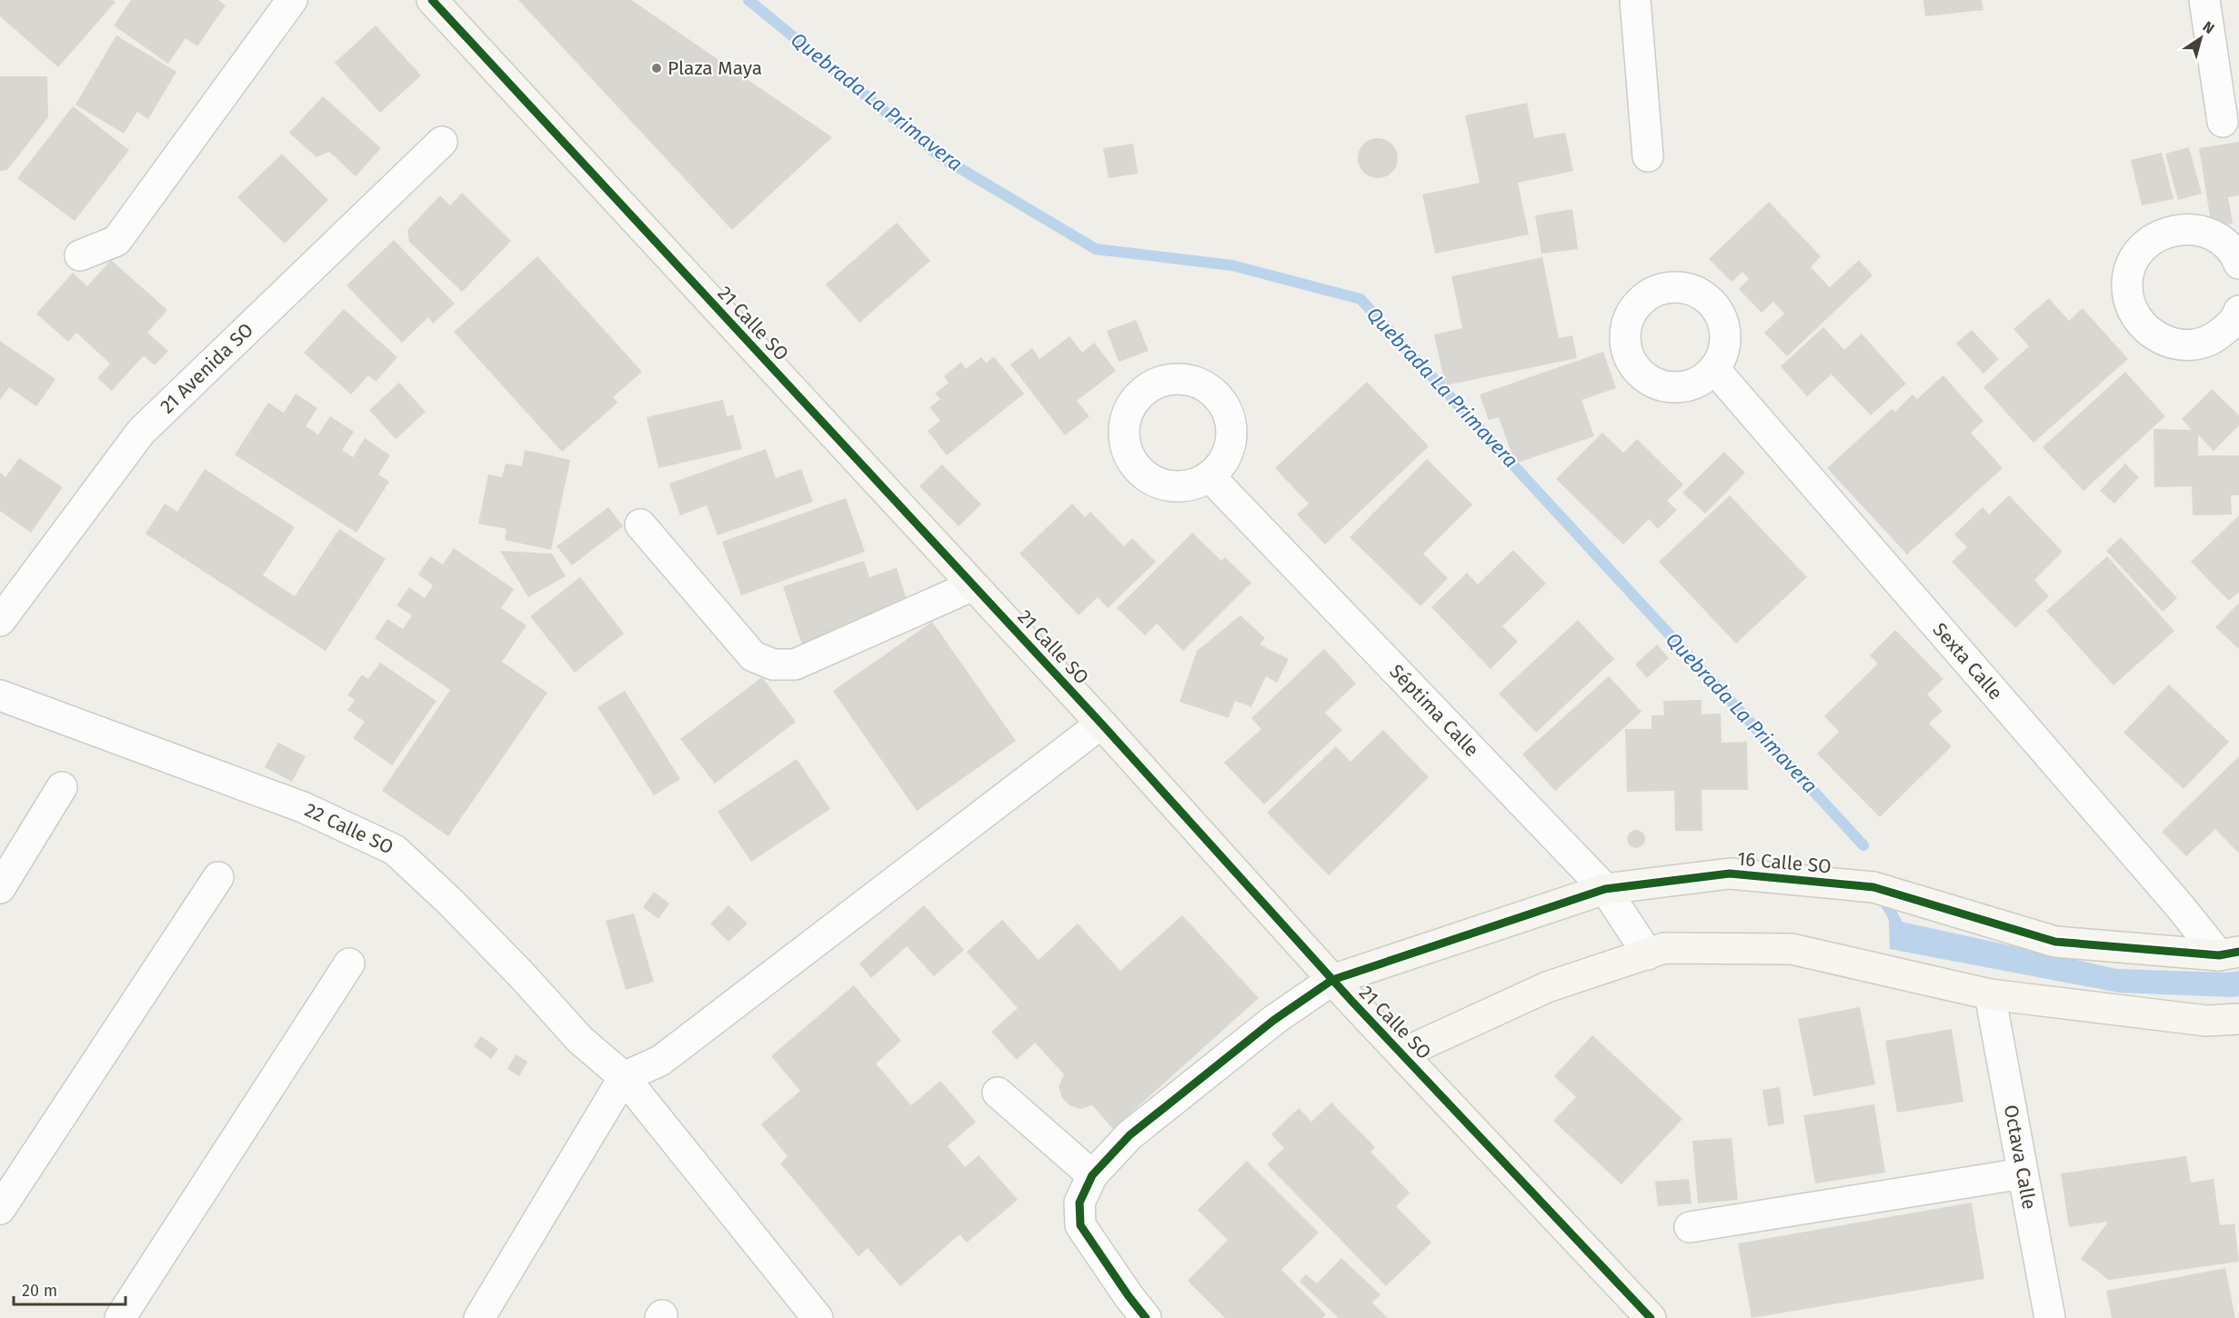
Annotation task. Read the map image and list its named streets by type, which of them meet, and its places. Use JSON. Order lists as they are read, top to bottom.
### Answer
{
  "streets": {
    "street": [
      "21 Calle SO",
      "21 Avenida SO",
      "Sexta Calle",
      "Séptima Calle",
      "22 Calle SO",
      "16 Calle SO",
      "Octava Calle"
    ]
  },
  "crossings": [
    ["21 Calle SO", "16 Calle SO"],
    ["Sexta Calle", "16 Calle SO"],
    ["Séptima Calle", "16 Calle SO"]
  ],
  "water": ["Quebrada La Primavera"],
  "places": ["Plaza Maya"],
  "scale_bar": "20 m",
  "north": "top right"
}
